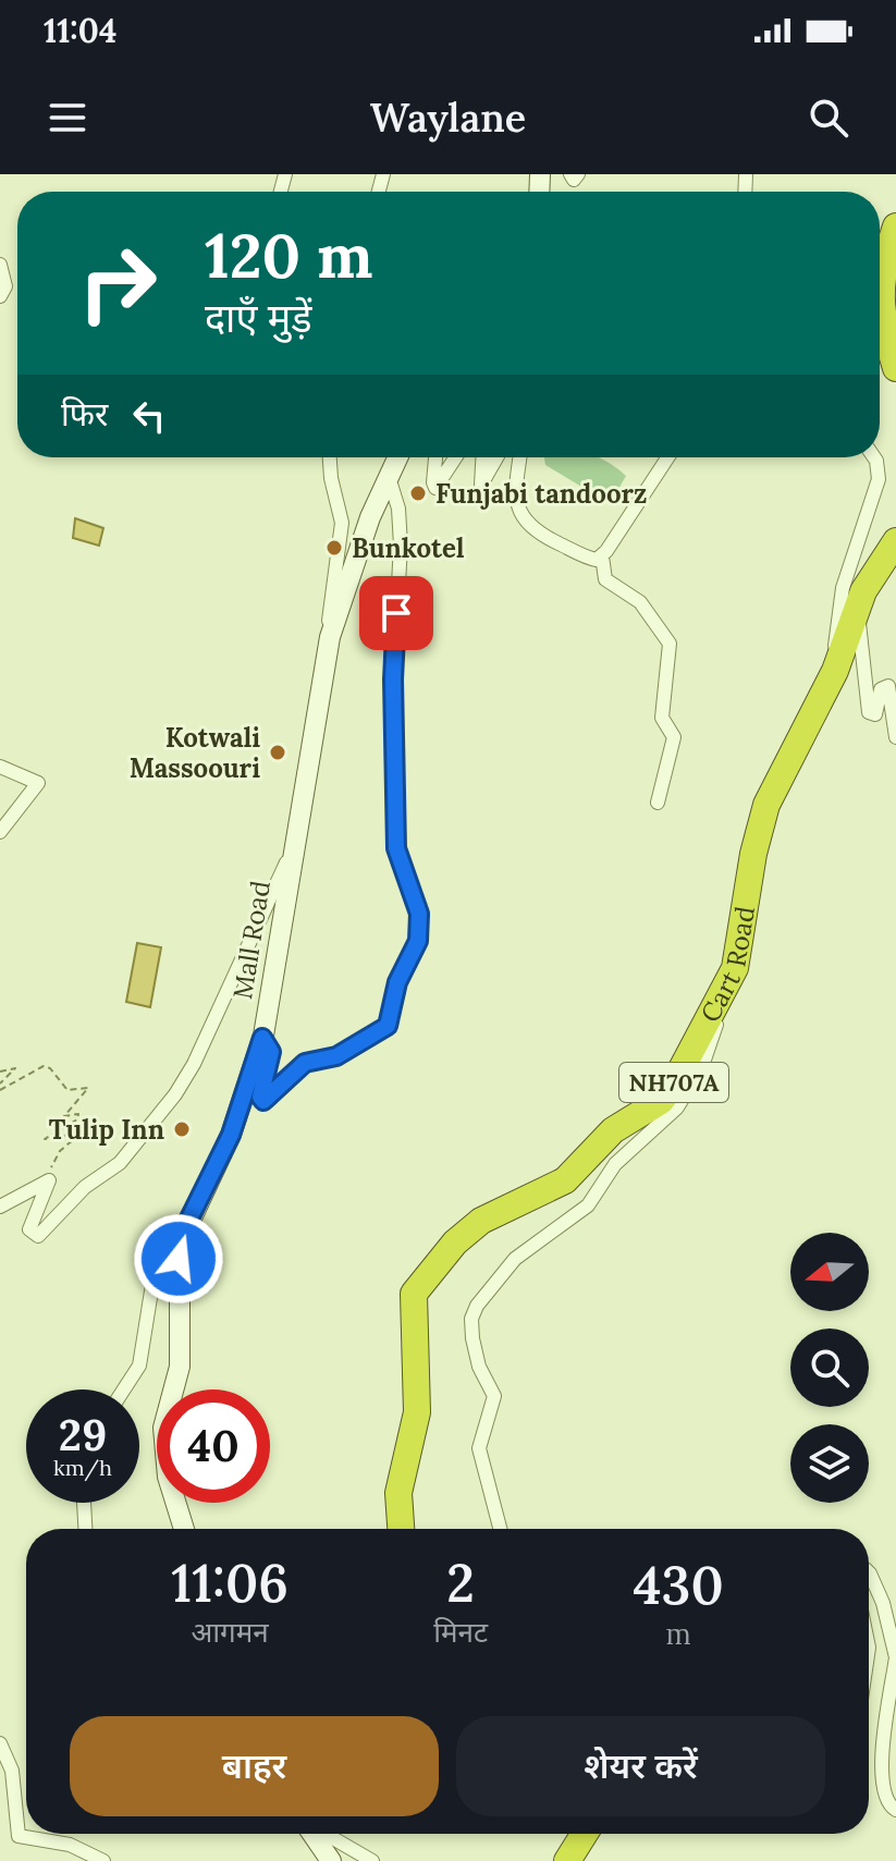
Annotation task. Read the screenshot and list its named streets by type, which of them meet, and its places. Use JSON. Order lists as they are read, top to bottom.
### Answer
{
  "streets": {
    "highway": ["Cart Road", "NH707A"],
    "street": ["Mall Road"]
  },
  "places": [
    "Funjabi tandoorz",
    "Bunkotel",
    "Kotwali Massoouri",
    "Tulip Inn"
  ],
  "north": "left",
  "page": {
    "status": "11:04",
    "header": "Waylane",
    "turn": ["120 m", "दाएँ मुड़ें"],
    "then": "फिर",
    "speed": "29 km/h",
    "limit": "40",
    "eta": [
      "11:06",
      "आगमन",
      "2",
      "मिनट",
      "430",
      "m"
    ],
    "buttons": ["बाहर", "शेयर करें"]
  }
}
